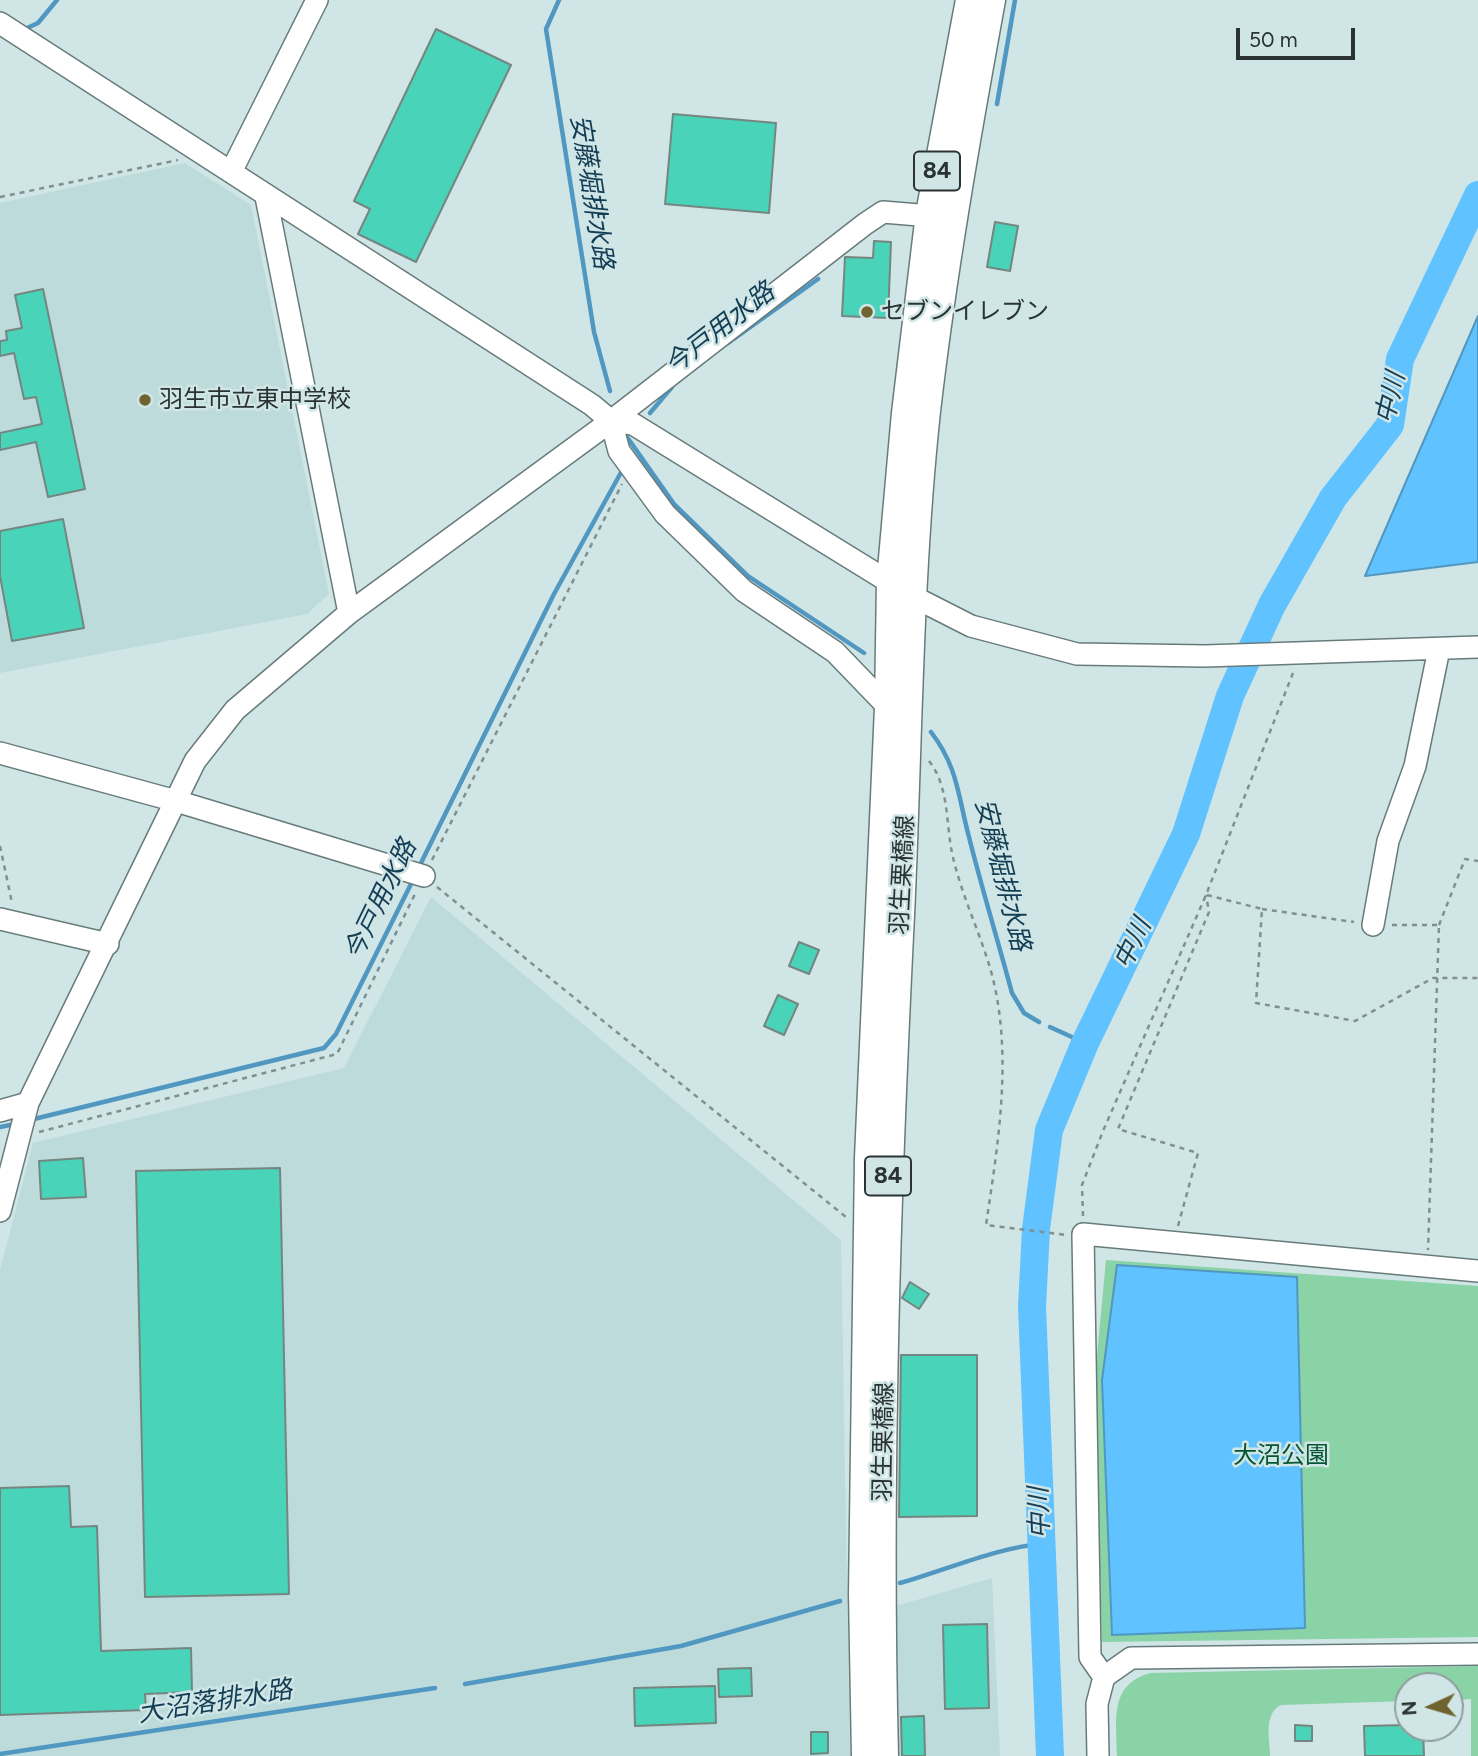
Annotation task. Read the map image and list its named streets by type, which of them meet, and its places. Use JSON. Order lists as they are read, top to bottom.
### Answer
{
  "streets": {
    "main road": ["84", "羽生栗橋線"]
  },
  "water": [
    "安藤堀排水路",
    "今戸用水路",
    "中川",
    "大沼落排水路"
  ],
  "parks": ["大沼公園"],
  "places": ["セブンイレブン", "羽生市立東中学校"],
  "scale_bar": "50 m",
  "north": "left"
}
